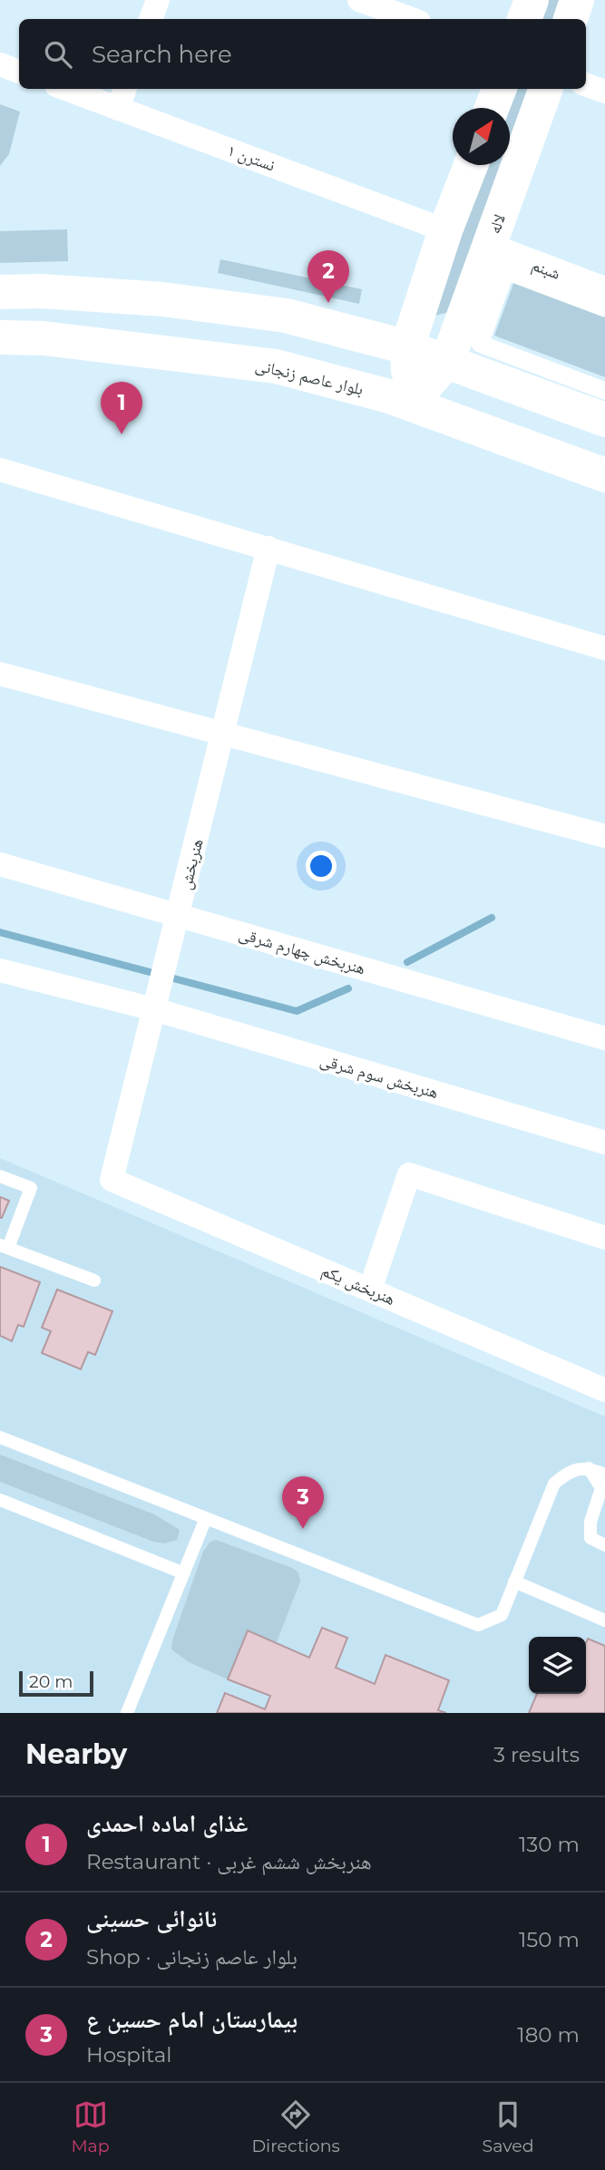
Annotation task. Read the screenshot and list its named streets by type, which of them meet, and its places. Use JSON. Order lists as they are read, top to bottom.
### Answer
{
  "streets": {
    "main road": ["لاله", "بلوار عاصم زنجانی"],
    "street": [
      "نسترن ۱",
      "شبنم",
      "هنربخش",
      "هنربخش چهارم شرقی",
      "هنربخش سوم شرقی",
      "هنربخش یکم"
    ]
  },
  "crossings": [
    ["لاله", "شبنم"],
    ["هنربخش", "هنربخش چهارم شرقی"],
    ["هنربخش", "هنربخش سوم شرقی"],
    ["هنربخش", "هنربخش یکم"]
  ],
  "scale_bar": "20 m",
  "north": "top right",
  "page": {
    "search": "Search here",
    "pins": ["2", "1", "3"],
    "scale": "20 m",
    "heading": ["Nearby", "3 results"],
    "list": [
      {
        "mark": "1",
        "name": "غذای اماده احمدی",
        "note": "Restaurant · هنربخش ششم غربی",
        "value": "130 m"
      },
      {
        "mark": "2",
        "name": "نانوائی حسینی",
        "note": "Shop · بلوار عاصم زنجانی",
        "value": "150 m"
      },
      {
        "mark": "3",
        "name": "بیمارستان امام حسین ع",
        "note": "Hospital",
        "value": "180 m"
      }
    ],
    "nav": ["Map", "Directions", "Saved"]
  }
}
